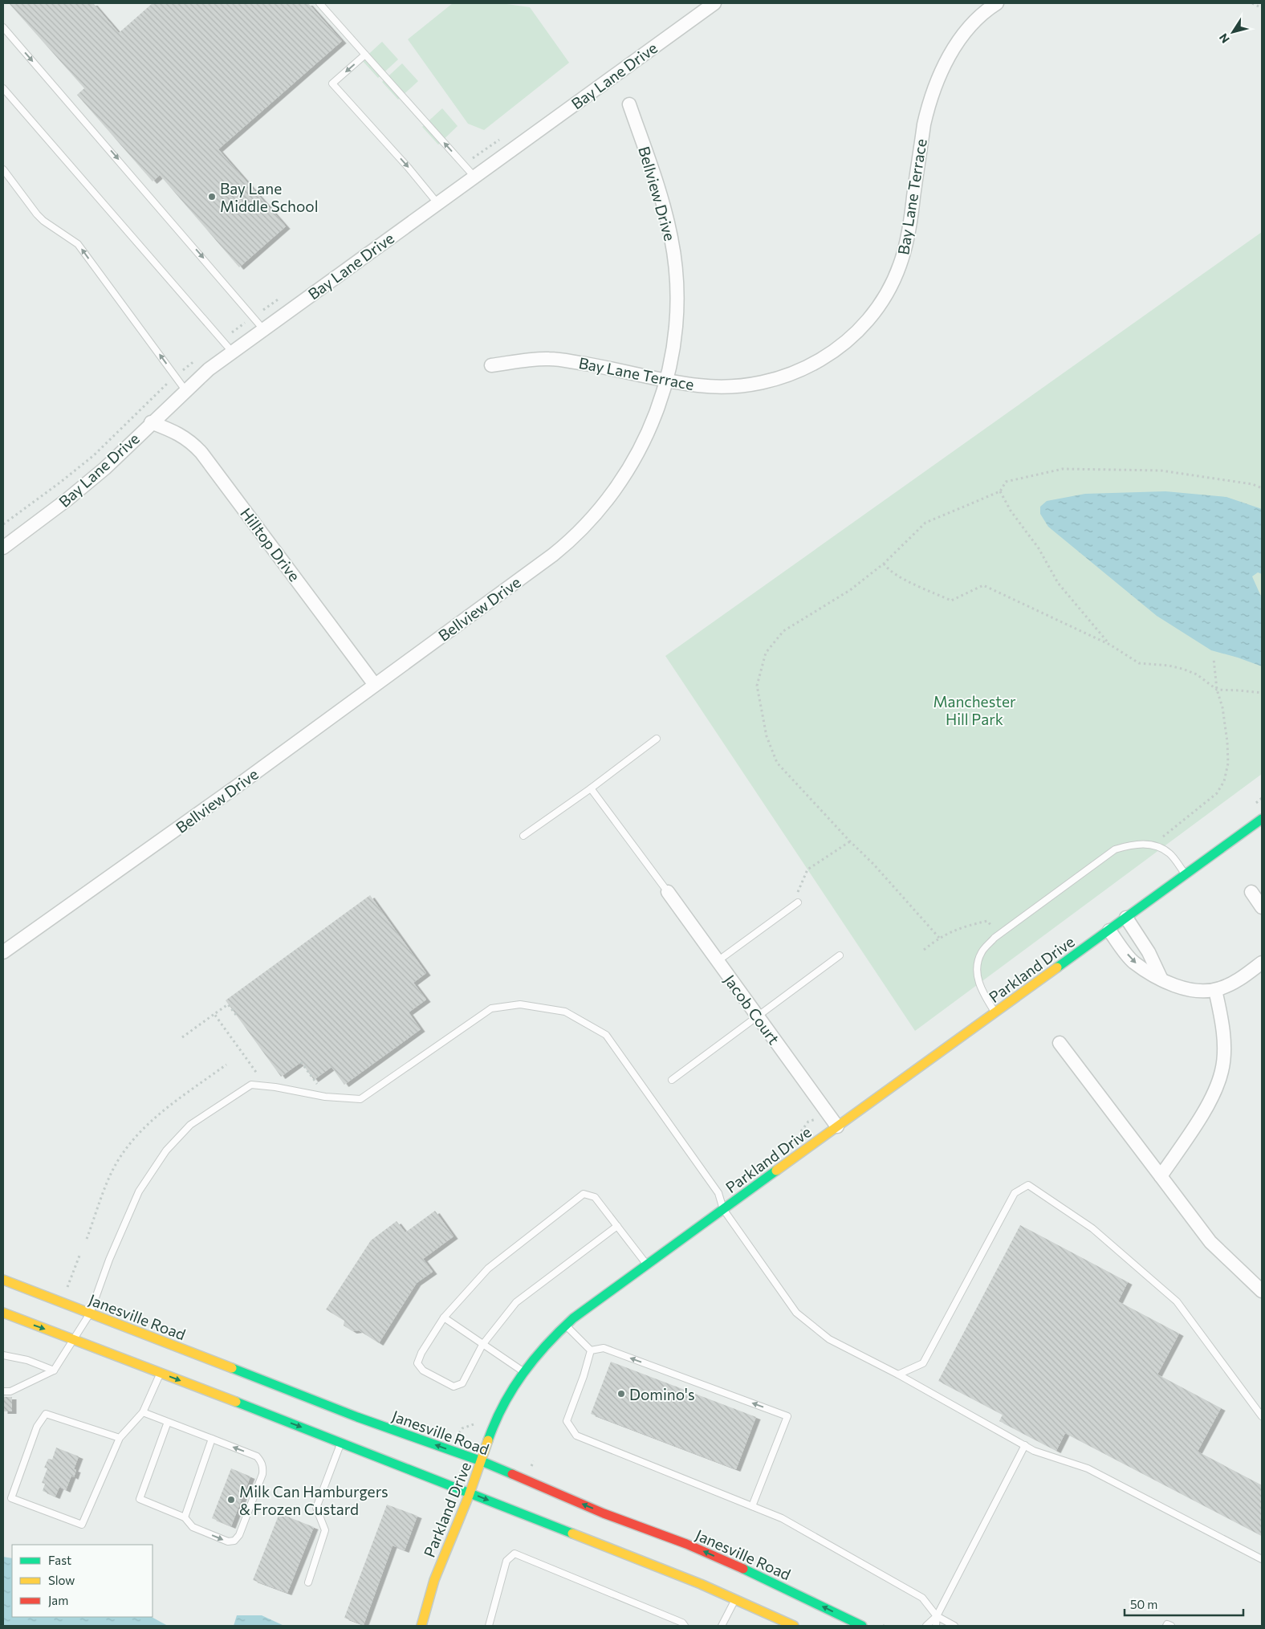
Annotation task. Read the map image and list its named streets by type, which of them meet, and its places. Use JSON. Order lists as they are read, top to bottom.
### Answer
{
  "streets": {
    "main road": ["Parkland Drive", "Janesville Road"],
    "street": [
      "Bay Lane Drive",
      "Bellview Drive",
      "Bay Lane Terrace",
      "Hilltop Drive",
      "Jacob Court"
    ]
  },
  "crossings": [
    ["Bay Lane Drive", "Hilltop Drive"],
    ["Bellview Drive", "Bay Lane Terrace"],
    ["Bellview Drive", "Hilltop Drive"],
    ["Parkland Drive", "Jacob Court"],
    ["Parkland Drive", "Janesville Road"]
  ],
  "parks": ["Manchester Hill Park"],
  "places": ["Bay Lane Middle School", "Domino's", "Milk Can Hamburgers & Frozen Custard"],
  "legend": ["Fast", "Slow", "Jam"],
  "scale_bar": "50 m",
  "north": "bottom left"
}
